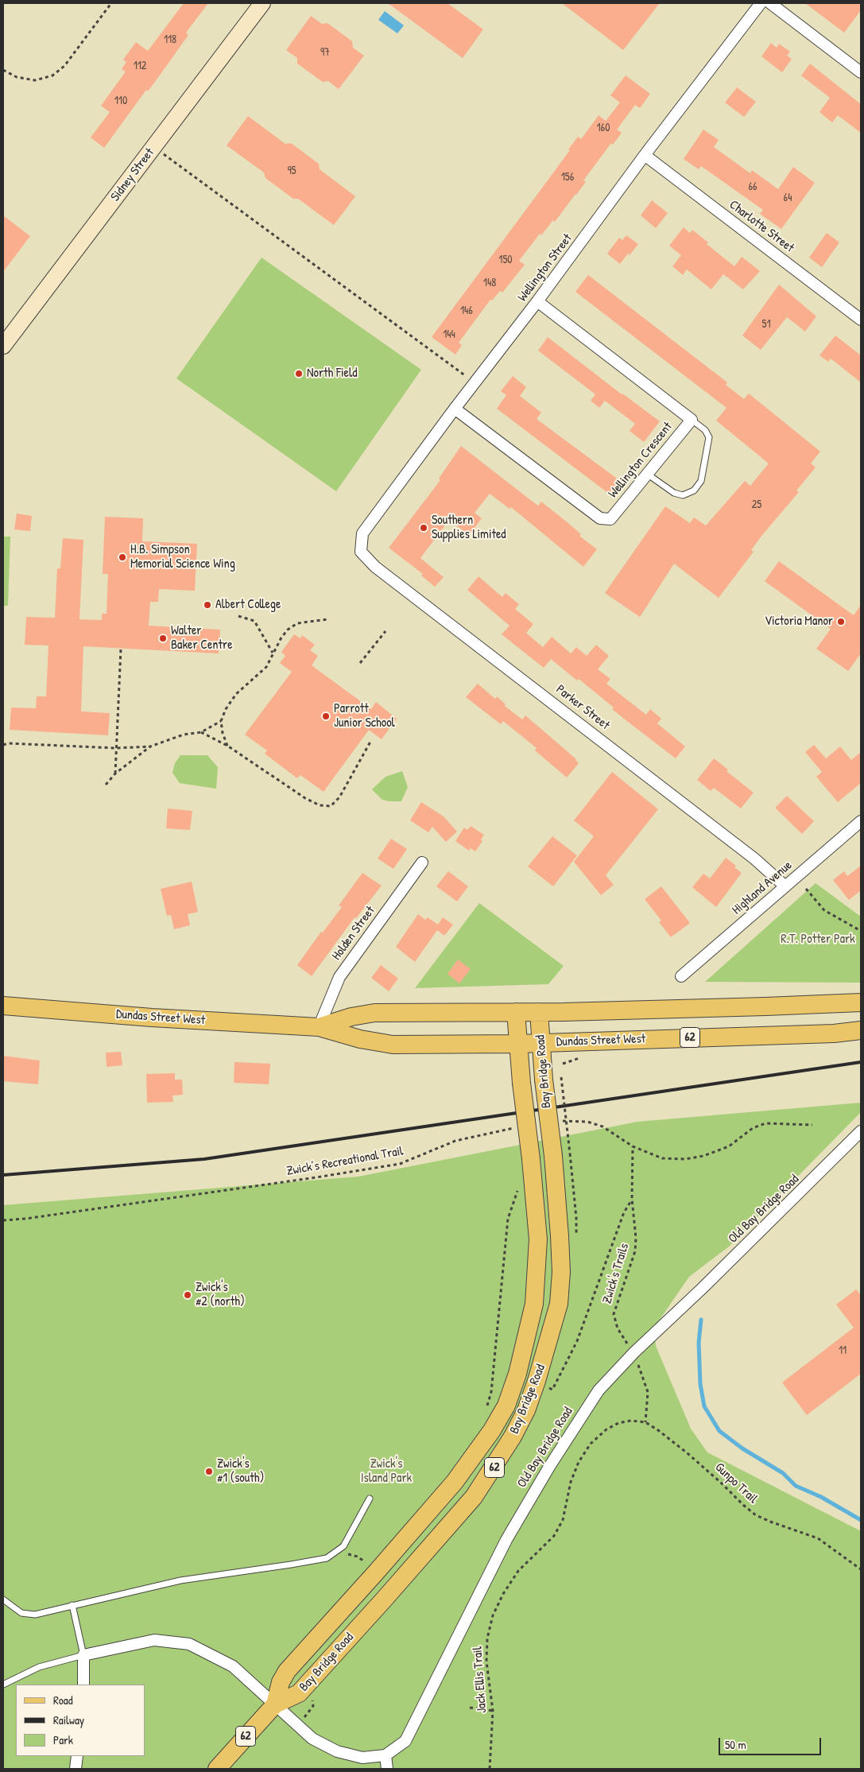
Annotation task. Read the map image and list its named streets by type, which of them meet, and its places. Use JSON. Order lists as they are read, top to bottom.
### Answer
{
  "streets": {
    "main road": [
      "Sidney Street",
      "Dundas Street West",
      "62",
      "Bay Bridge Road"
    ],
    "street": [
      "Charlotte Street",
      "Wellington Street",
      "Wellington Crescent",
      "Parker Street",
      "Highland Avenue",
      "Holden Street",
      "Old Bay Bridge Road"
    ],
    "path": [
      "Zwick’s Recreational Trail",
      "Zwick's Trails",
      "Gunpo Trail",
      "Jack Ellis Trail"
    ]
  },
  "crossings": [
    ["Charlotte Street", "Wellington Street"],
    ["Wellington Street", "Wellington Crescent"],
    ["Wellington Street", "Parker Street"],
    ["Parker Street", "Highland Avenue"],
    ["Holden Street", "Dundas Street West"],
    ["Dundas Street West", "Bay Bridge Road"],
    ["62", "Bay Bridge Road"],
    ["Old Bay Bridge Road", "Zwick's Trails"],
    ["Zwick's Trails", "Gunpo Trail"],
    ["Zwick's Trails", "Jack Ellis Trail"],
    ["Gunpo Trail", "Jack Ellis Trail"]
  ],
  "parks": ["R.T. Potter Park", "Zwick's Island Park"],
  "places": [
    "North Field",
    "Southern Supplies Limited",
    "H.B. Simpson Memorial Science Wing",
    "Albert College",
    "Victoria Manor",
    "Walter Baker Centre",
    "Parrott Junior School",
    "Zwick's #2 (north)",
    "Zwick's #1 (south)"
  ],
  "house_numbers": [
    "118",
    "97",
    "112",
    "110",
    "160",
    "95",
    "156",
    "66",
    "64",
    "150",
    "148",
    "146",
    "51",
    "144",
    "25",
    "11"
  ],
  "legend": ["Road", "Railway", "Park"],
  "scale_bar": "50 m"
}
